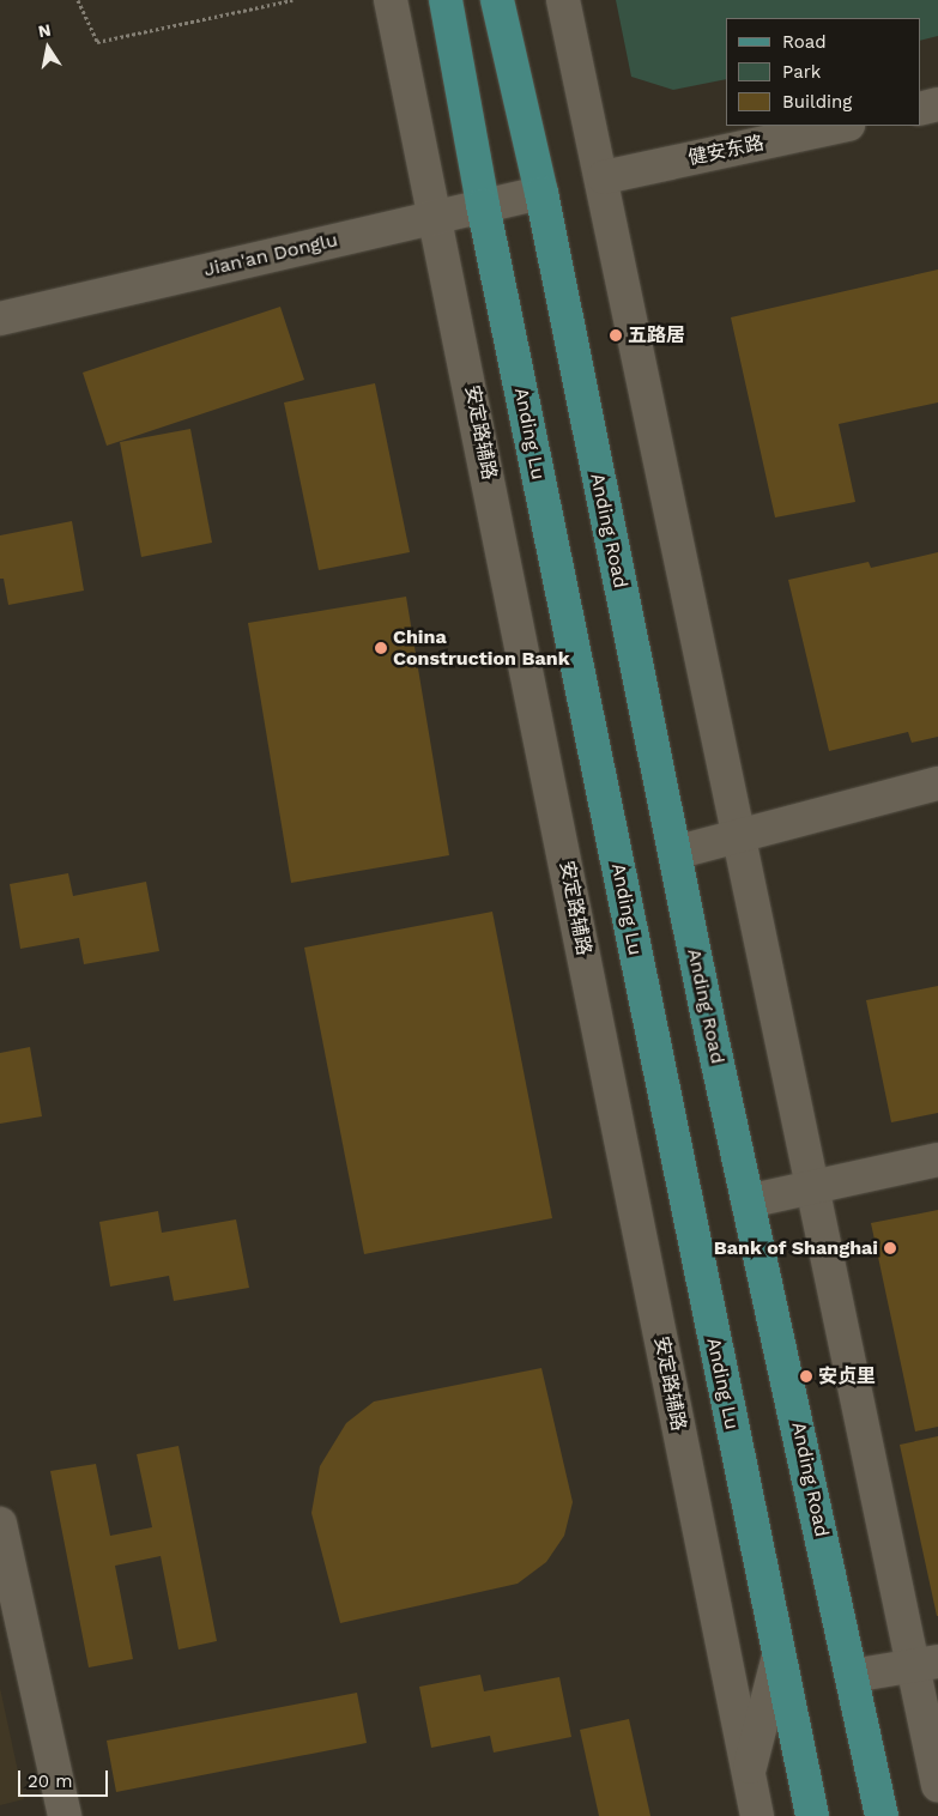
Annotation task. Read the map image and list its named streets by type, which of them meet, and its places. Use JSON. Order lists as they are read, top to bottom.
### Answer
{
  "streets": {
    "main road": ["Anding Lu", "Anding Road"],
    "street": ["健安东路", "Jian'an Donglu", "安定路辅路"]
  },
  "crossings": [
    ["Jian'an Donglu", "安定路辅路"],
    ["Jian'an Donglu", "Anding Lu"],
    ["Jian'an Donglu", "Anding Road"]
  ],
  "places": [
    "五路居",
    "China Construction Bank",
    "Bank of Shanghai",
    "安贞里"
  ],
  "legend": ["Road", "Park", "Building"],
  "scale_bar": "20 m",
  "north": "top"
}
